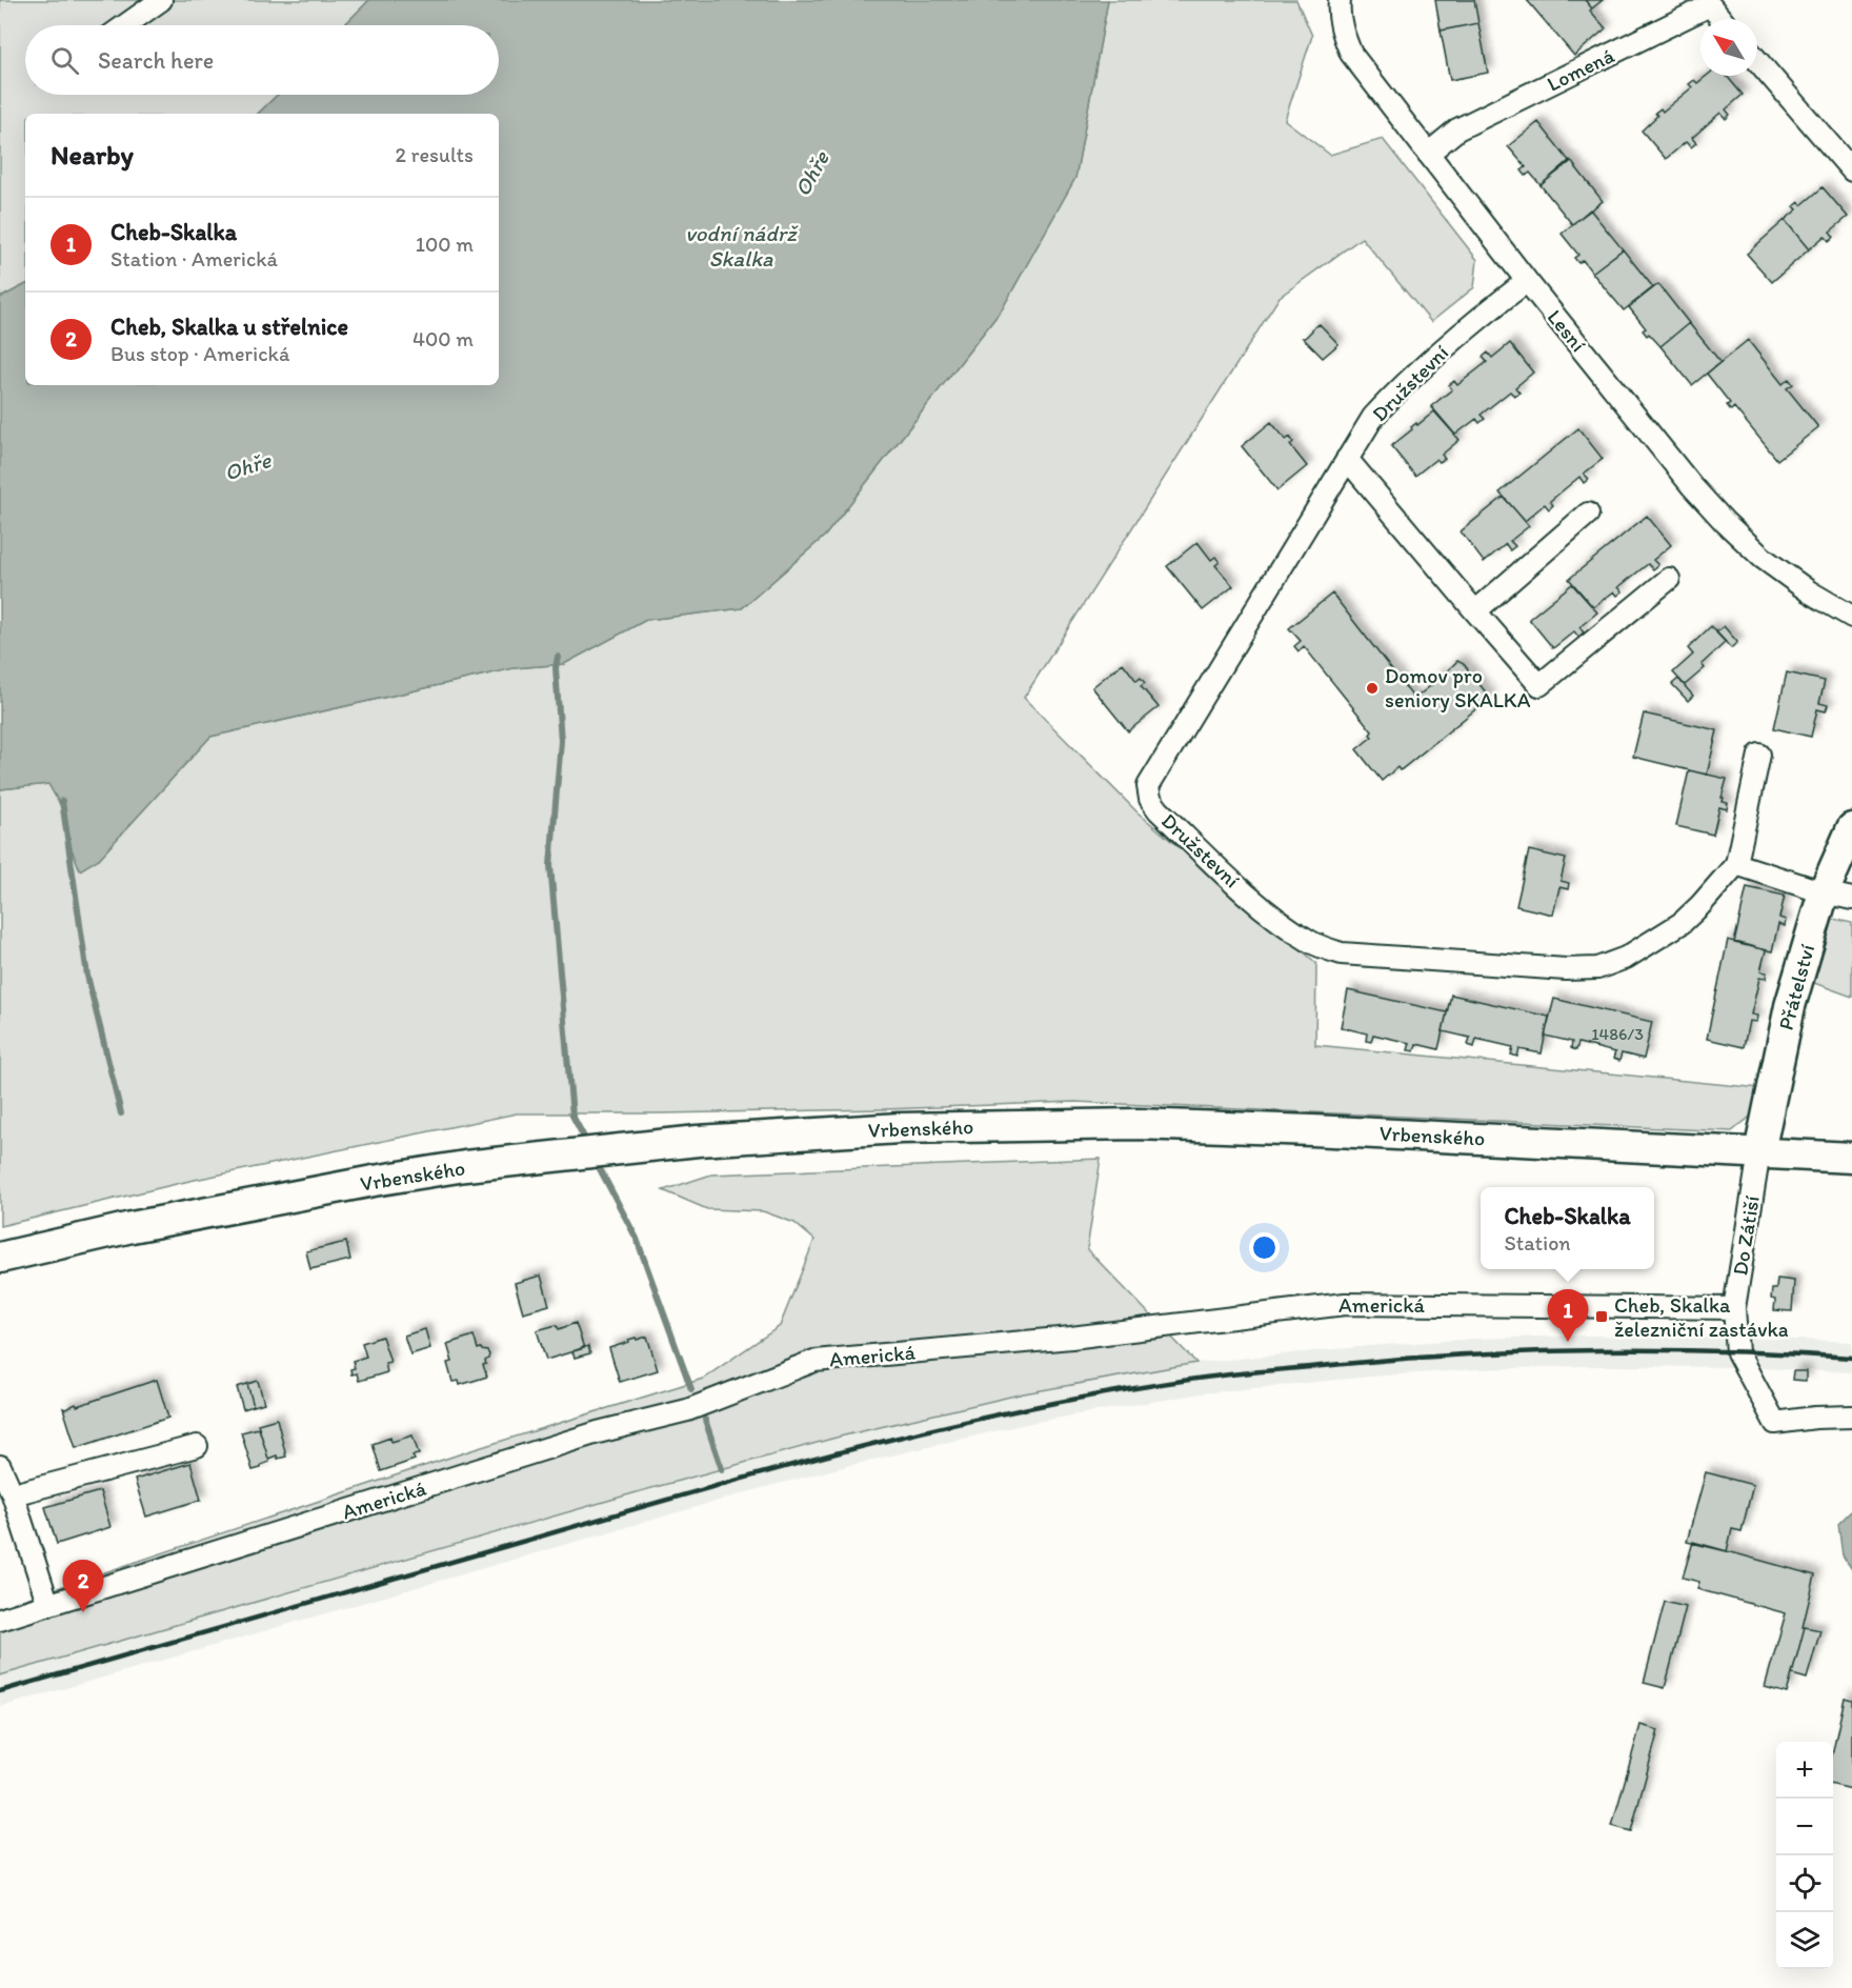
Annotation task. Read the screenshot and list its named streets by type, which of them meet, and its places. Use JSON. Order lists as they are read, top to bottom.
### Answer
{
  "streets": {
    "main road": ["Přátelství", "Vrbenského"],
    "street": [
      "Lomená",
      "Lesní",
      "Družstevní",
      "Do Zátiší",
      "Americká"
    ]
  },
  "crossings": [
    ["Lomená", "Lesní"],
    ["Lesní", "Družstevní"],
    ["Přátelství", "Vrbenského"],
    ["Přátelství", "Do Zátiší"],
    ["Vrbenského", "Do Zátiší"],
    ["Do Zátiší", "Americká"]
  ],
  "water": ["Ohře", "vodní nádrž Skalka"],
  "places": {
    "other": ["Domov pro seniory SKALKA"],
    "transit": ["Cheb, Skalka železniční zastávka"]
  },
  "house_numbers": ["1486/3"],
  "north": "top left",
  "page": {
    "search": "Search here",
    "heading": ["Nearby", "2 results"],
    "list": [
      {
        "mark": "1",
        "name": "Cheb-Skalka",
        "note": "Station · Americká",
        "value": "100 m"
      },
      {
        "mark": "2",
        "name": "Cheb, Skalka u střelnice",
        "note": "Bus stop · Americká",
        "value": "400 m"
      }
    ],
    "popup": ["Cheb-Skalka", "Station"],
    "pins": ["1", "2"],
    "map_buttons": ["+", "−"]
  }
}
